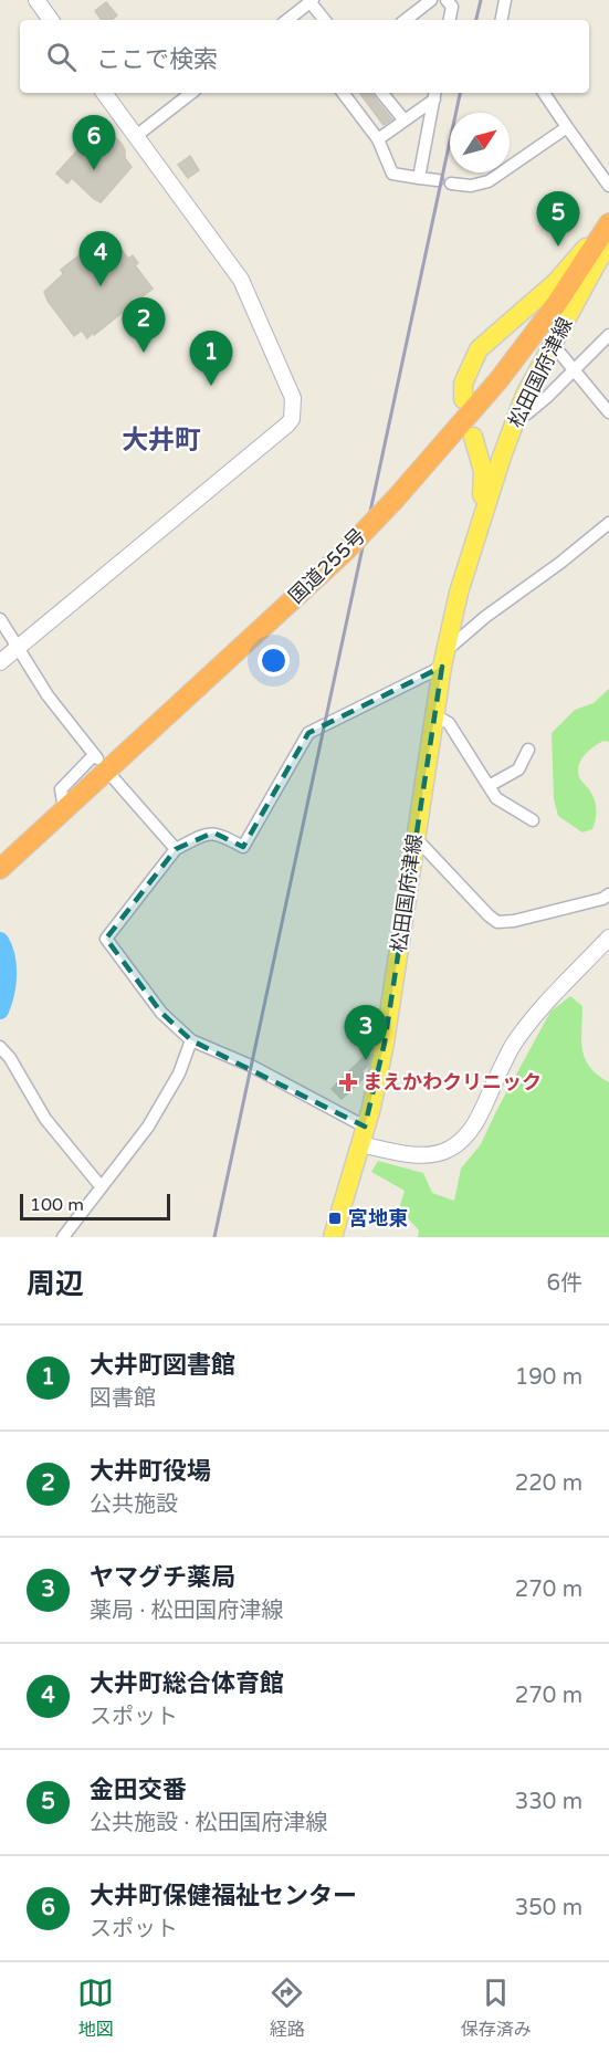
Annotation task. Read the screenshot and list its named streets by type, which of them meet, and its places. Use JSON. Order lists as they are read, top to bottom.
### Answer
{
  "streets": {
    "highway": ["国道255号"],
    "main road": ["松田国府津線"]
  },
  "crossings": [
    ["松田国府津線", "国道255号"]
  ],
  "districts": ["大井町"],
  "places": {
    "health": ["まえかわクリニック"],
    "transit": ["宮地東"]
  },
  "scale_bar": "100 m",
  "north": "top right",
  "page": {
    "search": "ここで検索",
    "pins": [
      "6",
      "5",
      "4",
      "2",
      "1",
      "3"
    ],
    "scale": "100 m",
    "heading": ["周辺", "6件"],
    "list": [
      {
        "mark": "1",
        "name": "大井町図書館",
        "note": "図書館",
        "value": "190 m"
      },
      {
        "mark": "2",
        "name": "大井町役場",
        "note": "公共施設",
        "value": "220 m"
      },
      {
        "mark": "3",
        "name": "ヤマグチ薬局",
        "note": "薬局 · 松田国府津線",
        "value": "270 m"
      },
      {
        "mark": "4",
        "name": "大井町総合体育館",
        "note": "スポット",
        "value": "270 m"
      },
      {
        "mark": "5",
        "name": "金田交番",
        "note": "公共施設 · 松田国府津線",
        "value": "330 m"
      },
      {
        "mark": "6",
        "name": "大井町保健福祉センター",
        "note": "スポット",
        "value": "350 m"
      }
    ],
    "nav": ["地図", "経路", "保存済み"]
  }
}
